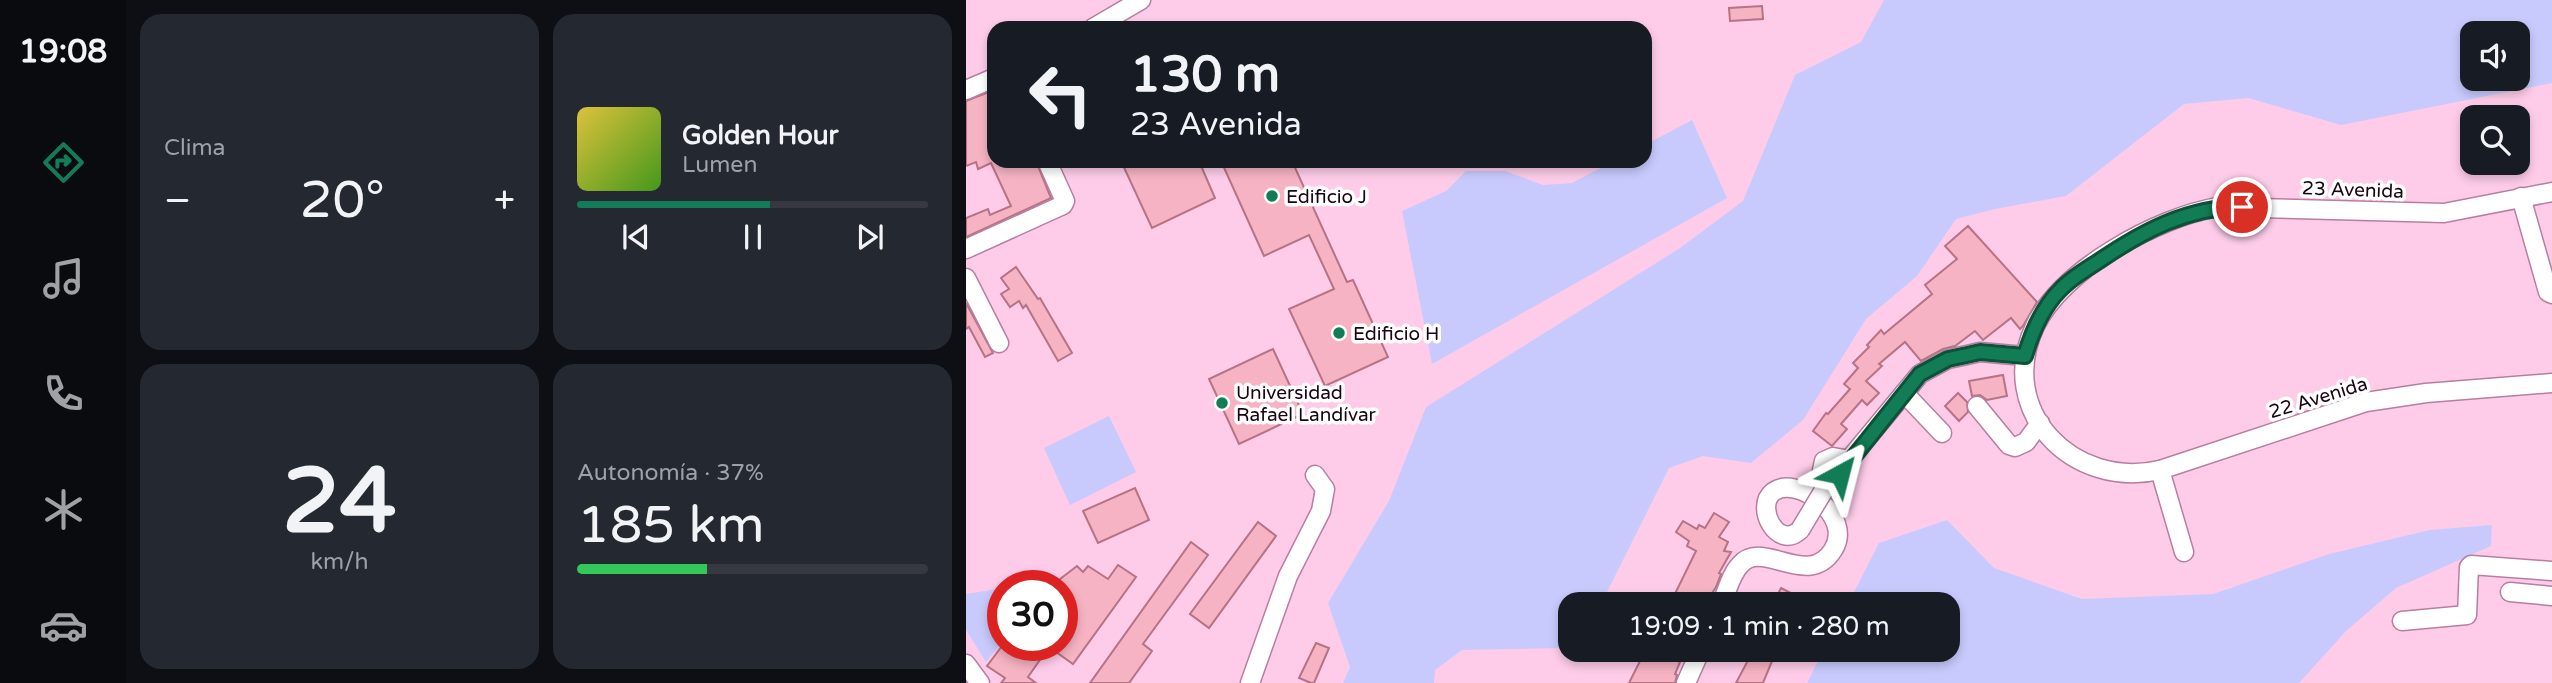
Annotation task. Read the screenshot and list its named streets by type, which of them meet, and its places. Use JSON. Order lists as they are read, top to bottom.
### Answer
{
  "streets": {
    "street": ["23 Avenida", "22 Avenida"]
  },
  "crossings": [
    ["23 Avenida", "22 Avenida"]
  ],
  "places": ["Edificio J", "Edificio H", "Universidad Rafael Landívar"],
  "page": {
    "tabs": "19:08",
    "tile": [
      "Clima",
      ["24", "km/h"],
      ["Autonomía · 37%", "185 km"]
    ],
    "turn": ["130 m", "23 Avenida"],
    "song": ["Golden Hour", "Lumen"],
    "heat": ["−", "20°", "+"],
    "limit": "30",
    "trip": "19:09 · 1 min · 280 m"
  }
}
